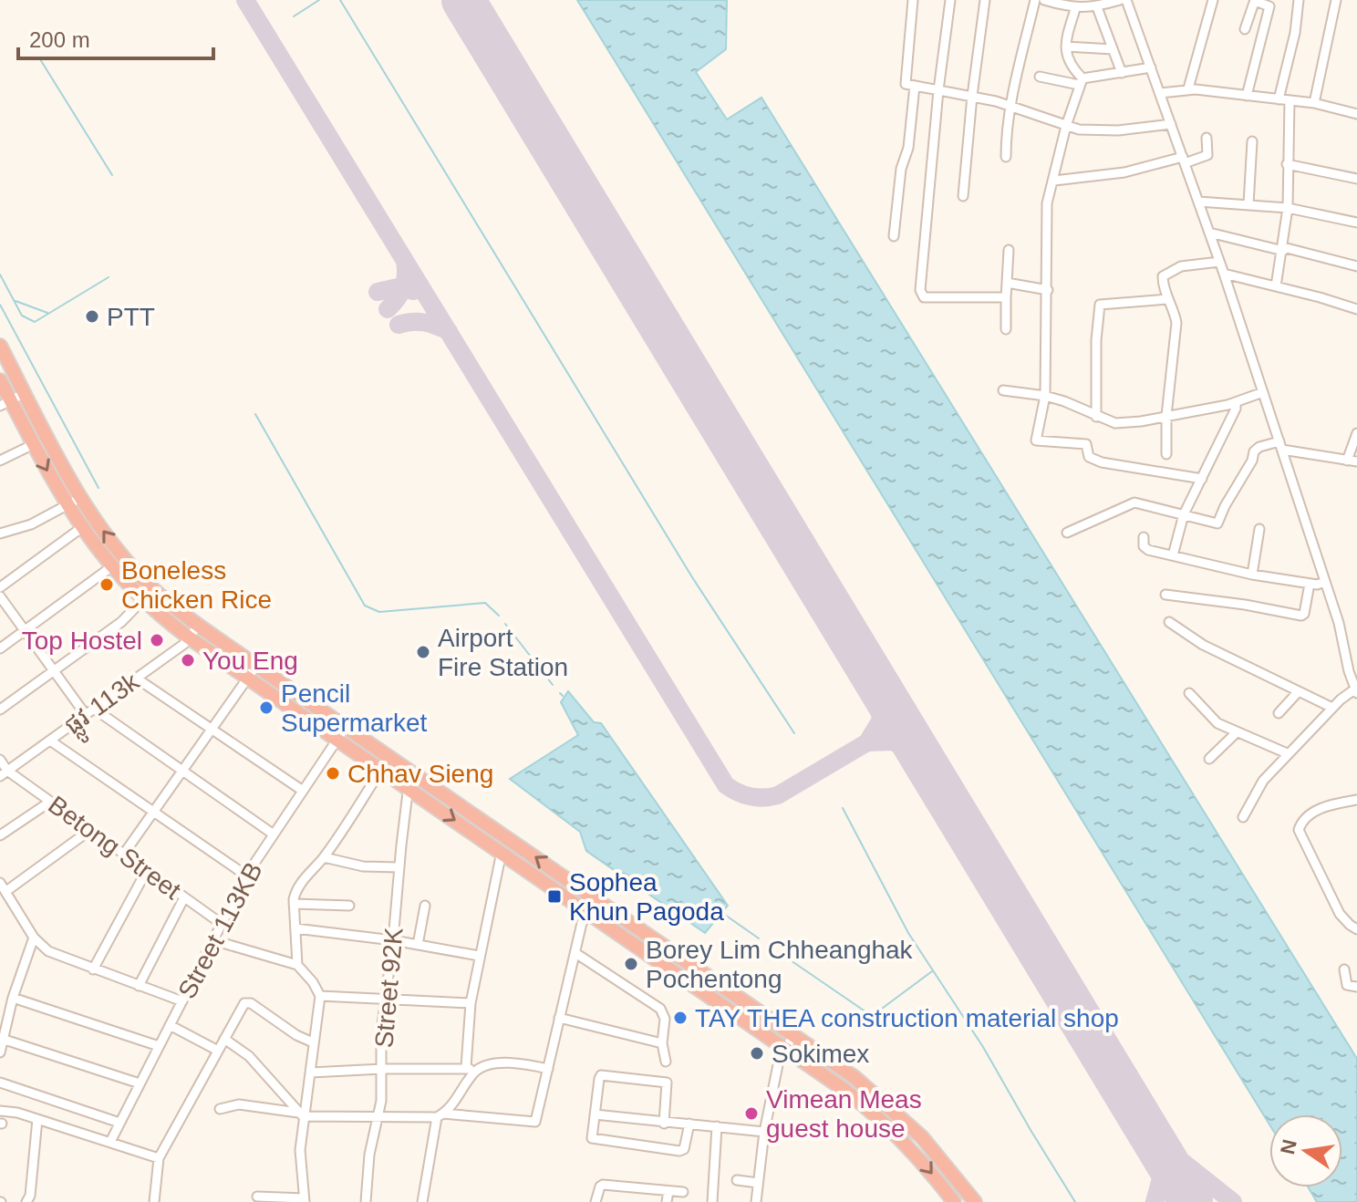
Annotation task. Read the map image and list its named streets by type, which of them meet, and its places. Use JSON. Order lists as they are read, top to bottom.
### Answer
{
  "streets": {
    "street": [
      "ផ្លូវ 113k",
      "Betong Street",
      "Street 113KB",
      "Street 92K"
    ]
  },
  "crossings": [
    ["ផ្លូវ 113k", "Betong Street"],
    ["Betong Street", "Street 113KB"]
  ],
  "places": {
    "other": [
      "PTT",
      "Boneless Chicken Rice",
      "Top Hostel",
      "Airport Fire Station",
      "You Eng",
      "Pencil Supermarket",
      "Chhav Sieng",
      "Borey Lim Chheanghak Pochentong",
      "TAY THEA construction material shop",
      "Sokimex",
      "Vimean Meas guest house"
    ],
    "transit": ["Sophea Khun Pagoda"]
  },
  "scale_bar": "200 m",
  "north": "left"
}
